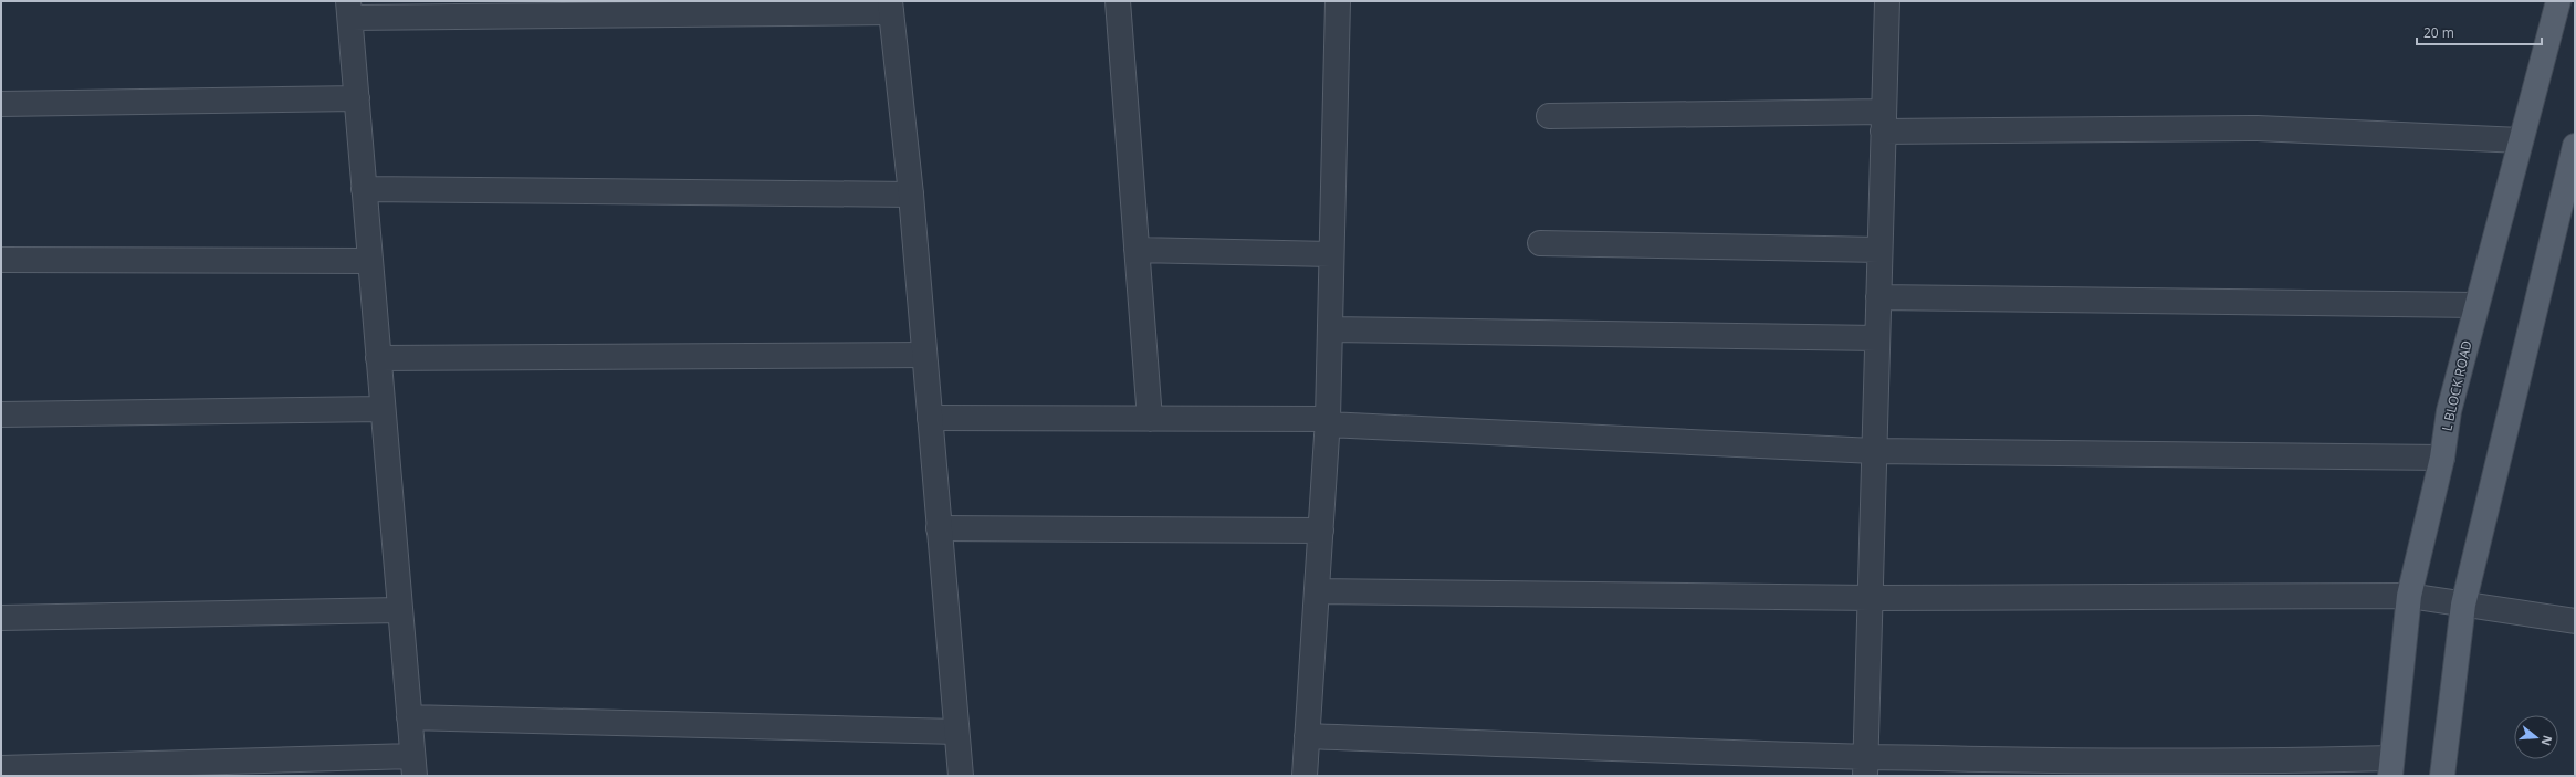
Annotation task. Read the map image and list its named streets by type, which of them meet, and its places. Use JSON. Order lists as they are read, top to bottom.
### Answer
{
  "streets": {
    "main road": ["L BLOCK ROAD"]
  },
  "scale_bar": "20 m",
  "north": "right"
}
